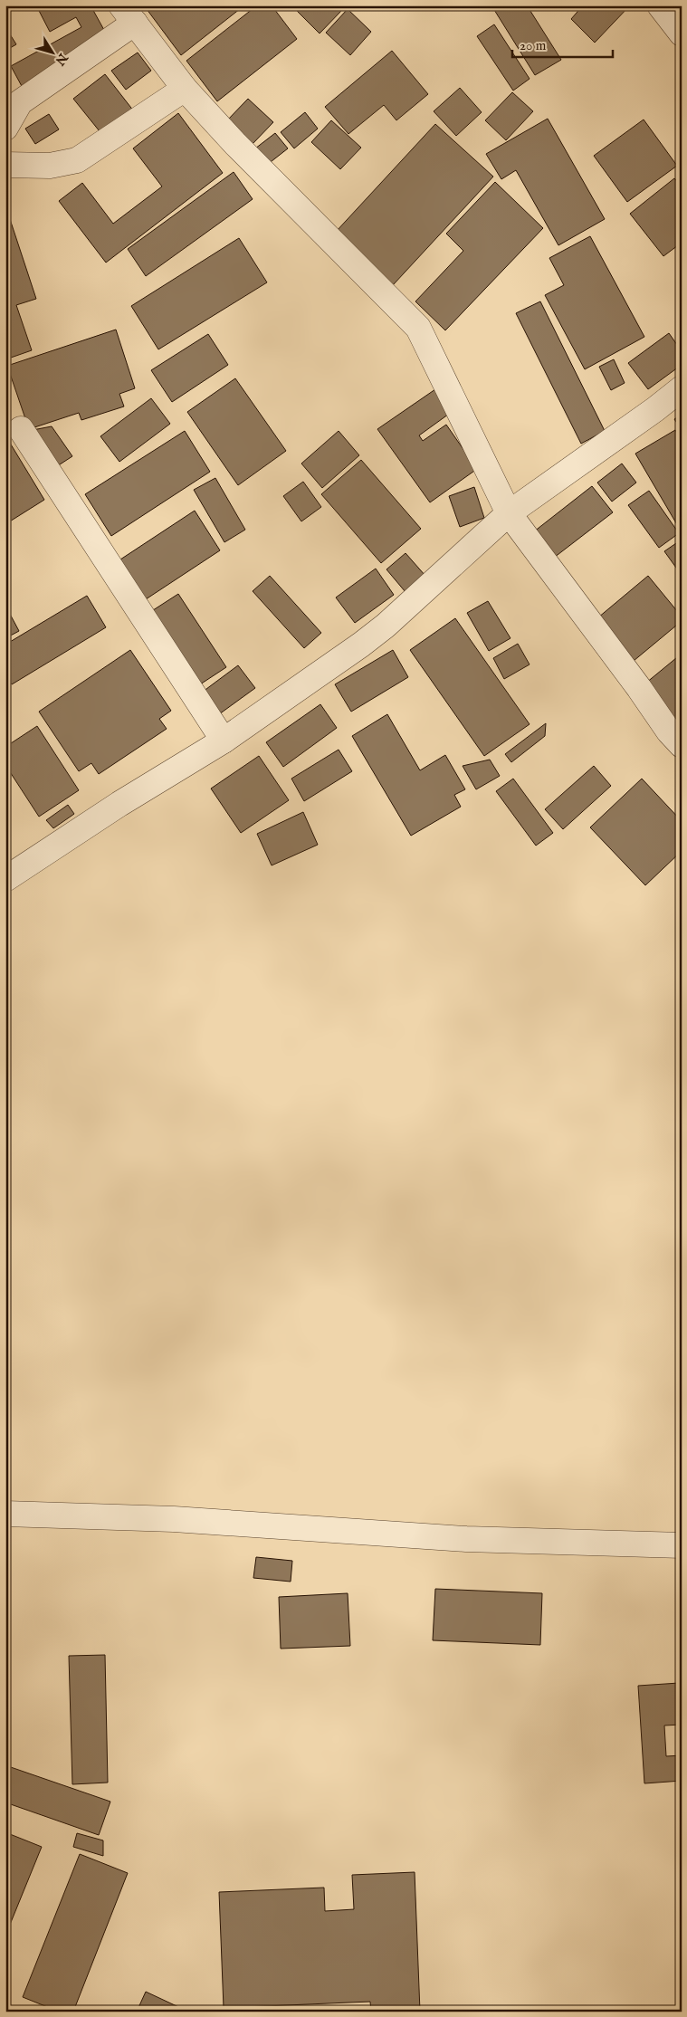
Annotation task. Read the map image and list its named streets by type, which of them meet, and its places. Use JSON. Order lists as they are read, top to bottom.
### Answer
{
  "scale_bar": "20 m",
  "north": "bottom right"
}
